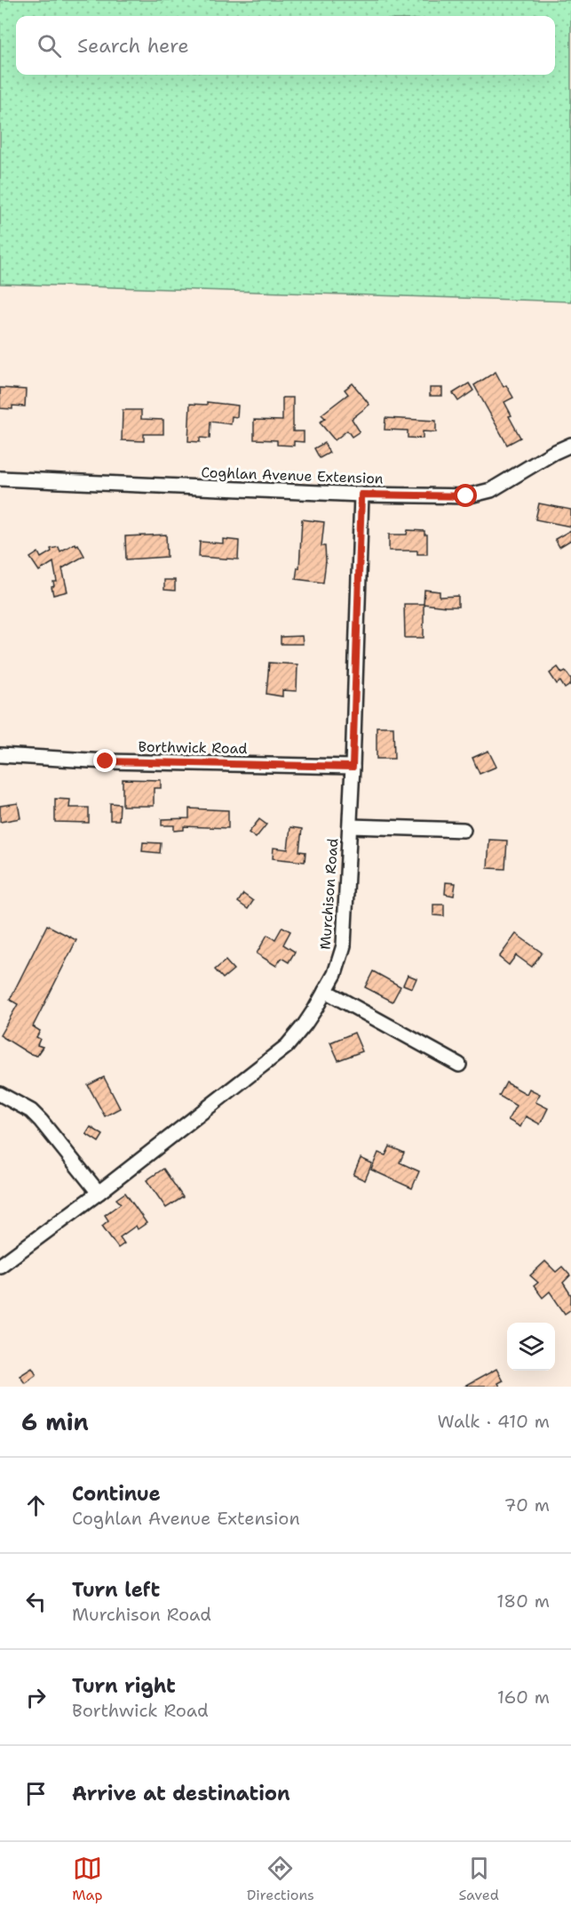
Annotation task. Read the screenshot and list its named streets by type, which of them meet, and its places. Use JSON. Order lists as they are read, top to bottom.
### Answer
{
  "streets": {
    "street": ["Coghlan Avenue Extension", "Borthwick Road", "Murchison Road"]
  },
  "crossings": [
    ["Coghlan Avenue Extension", "Murchison Road"],
    ["Borthwick Road", "Murchison Road"]
  ],
  "page": {
    "search": "Search here",
    "heading": ["6 min", "Walk · 410 m"],
    "list": [
      ["Continue", "Coghlan Avenue Extension", "70 m"],
      ["Turn left", "Murchison Road", "180 m"],
      ["Turn right", "Borthwick Road", "160 m"],
      "Arrive at destination"
    ],
    "nav": ["Map", "Directions", "Saved"]
  }
}
